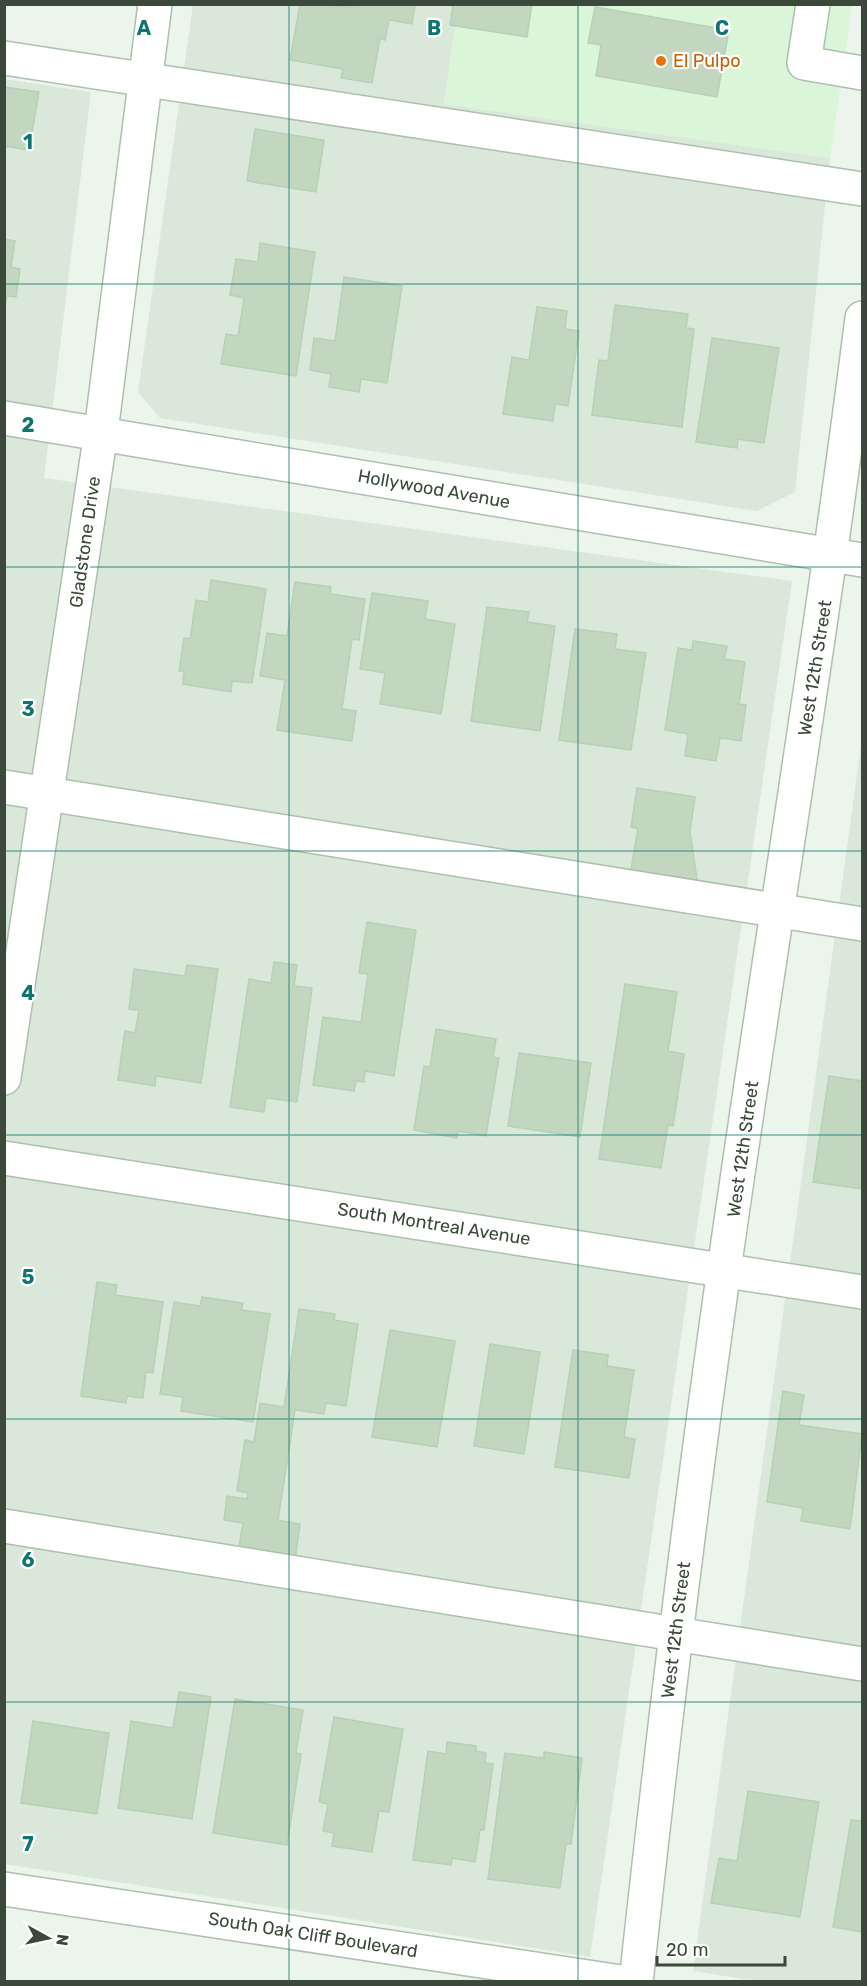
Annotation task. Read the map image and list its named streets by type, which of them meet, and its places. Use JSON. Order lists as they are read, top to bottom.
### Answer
{
  "streets": {
    "street": [
      "Hollywood Avenue",
      "Gladstone Drive",
      "West 12th Street",
      "South Montreal Avenue",
      "South Oak Cliff Boulevard"
    ]
  },
  "crossings": [
    ["Hollywood Avenue", "Gladstone Drive"],
    ["Hollywood Avenue", "West 12th Street"],
    ["West 12th Street", "South Montreal Avenue"]
  ],
  "places": ["El Pulpo"],
  "scale_bar": "20 m",
  "north": "right",
  "grid": {
    "columns": ["A", "B", "C"],
    "rows": [
      "1",
      "2",
      "3",
      "4",
      "5",
      "6",
      "7"
    ]
  }
}
